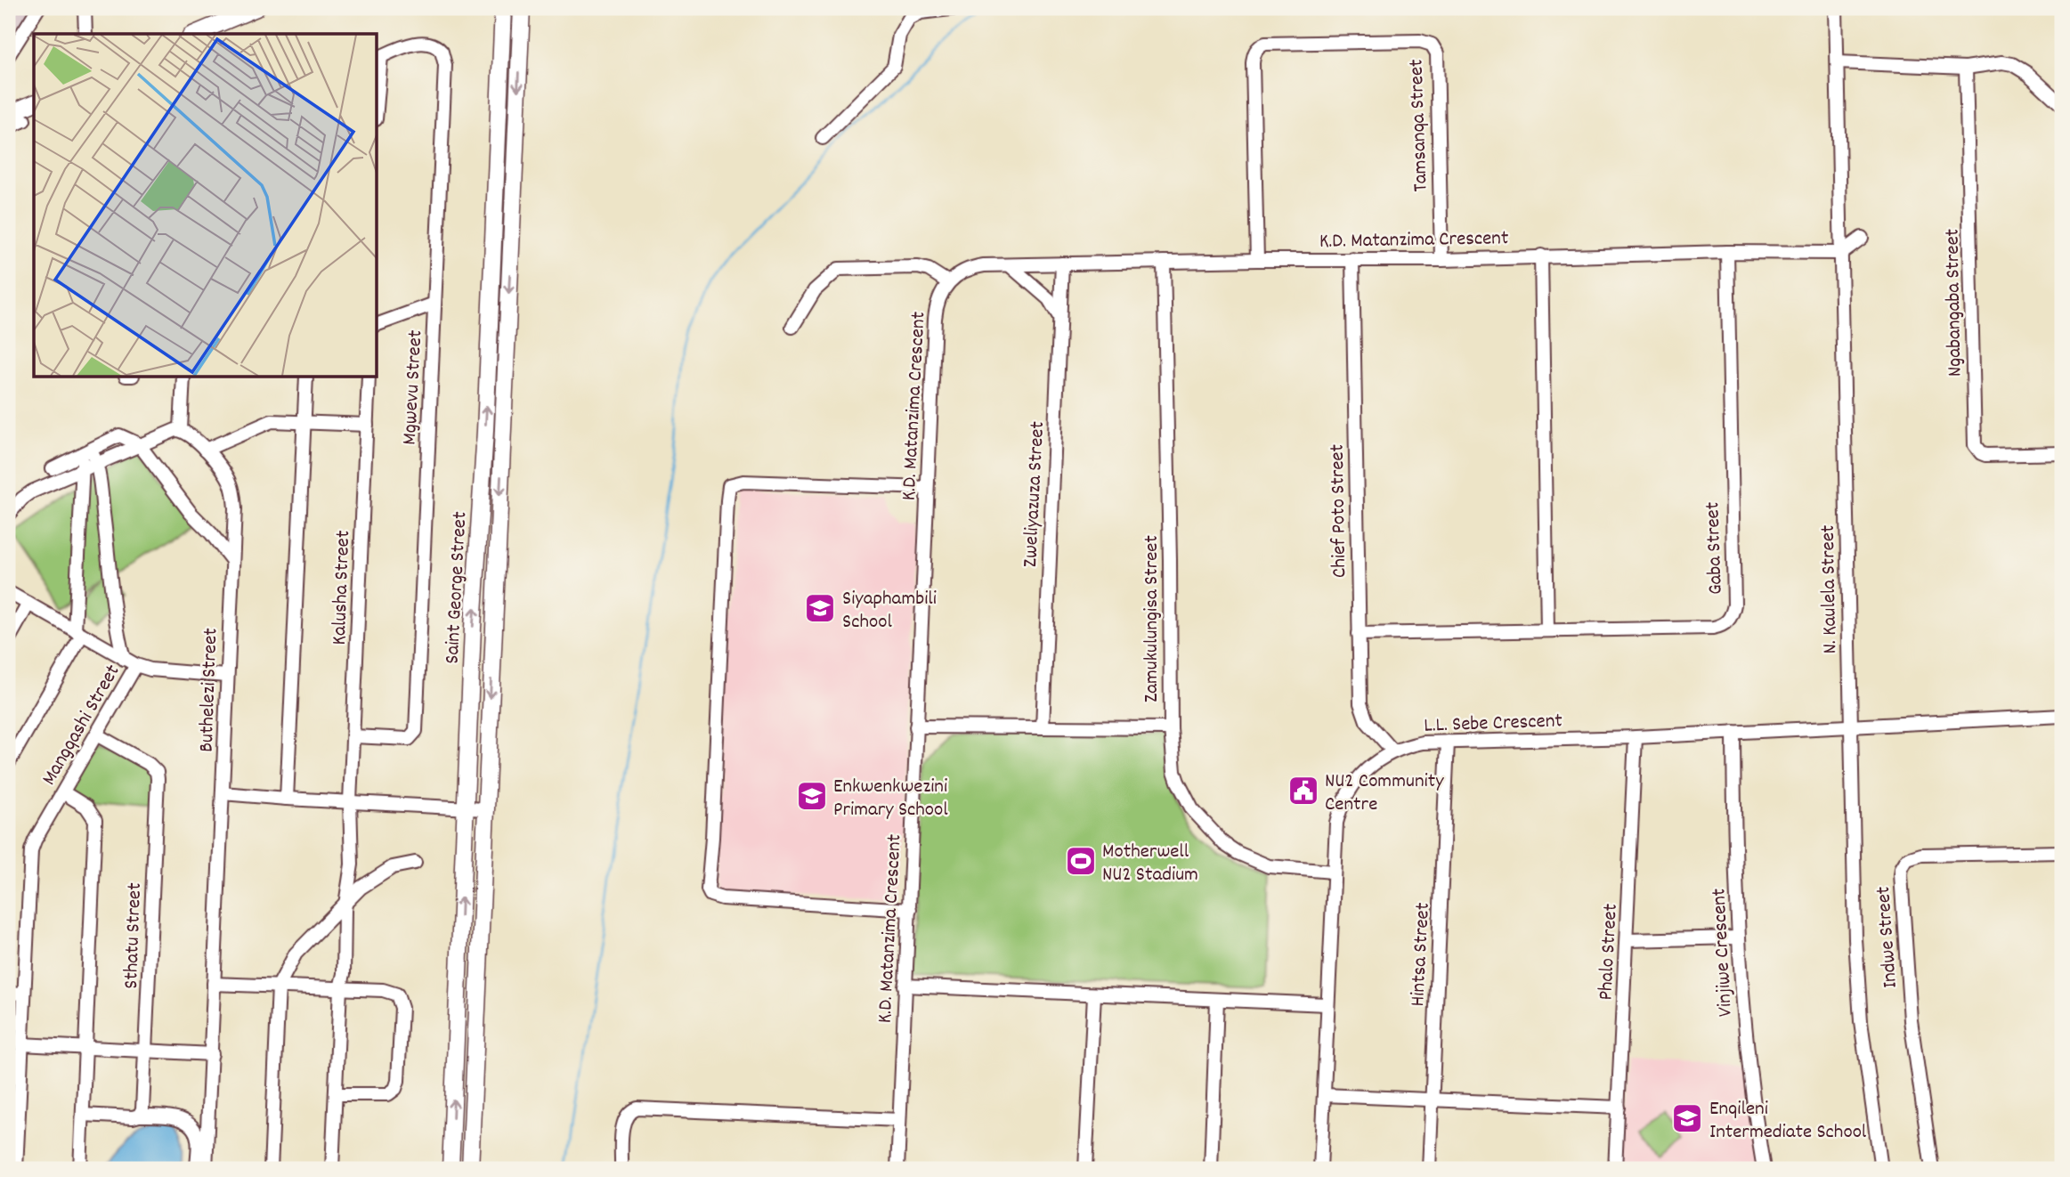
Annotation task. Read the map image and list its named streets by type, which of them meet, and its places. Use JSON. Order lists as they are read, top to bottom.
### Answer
{
  "streets": {
    "main road": ["Saint George Street"],
    "street": [
      "Tamsanqa Street",
      "K.D. Matanzima Crescent",
      "Ngabangaba Street",
      "Mgwevu Street",
      "Zweliyazuza Street",
      "Chief Poto Street",
      "Gaba Street",
      "Kalusha Street",
      "N. Kaulela Street",
      "Zamukulungisa Street",
      "Buthelezi Street",
      "L.L. Sebe Crescent",
      "Mangqashi Street",
      "Sthatu Street",
      "Indwe Street",
      "Phalo Street",
      "Vinjiwe Crescent",
      "Hintsa Street"
    ]
  },
  "crossings": [
    ["Tamsanqa Street", "K.D. Matanzima Crescent"],
    ["K.D. Matanzima Crescent", "Zweliyazuza Street"],
    ["K.D. Matanzima Crescent", "Chief Poto Street"],
    ["K.D. Matanzima Crescent", "Gaba Street"],
    ["K.D. Matanzima Crescent", "N. Kaulela Street"],
    ["K.D. Matanzima Crescent", "Zamukulungisa Street"],
    ["Mgwevu Street", "Kalusha Street"],
    ["Chief Poto Street", "Gaba Street"],
    ["Chief Poto Street", "L.L. Sebe Crescent"],
    ["N. Kaulela Street", "L.L. Sebe Crescent"],
    ["Zamukulungisa Street", "L.L. Sebe Crescent"],
    ["L.L. Sebe Crescent", "Phalo Street"],
    ["L.L. Sebe Crescent", "Vinjiwe Crescent"],
    ["L.L. Sebe Crescent", "Hintsa Street"],
    ["Mangqashi Street", "Sthatu Street"]
  ],
  "places": {
    "school or university": ["Siyaphambili School", "Enkwenkwezini Primary School", "Enqileni Intermediate School"],
    "public building": ["NU2 Community Centre"],
    "sports": ["Motherwell NU2 Stadium"]
  }
}
